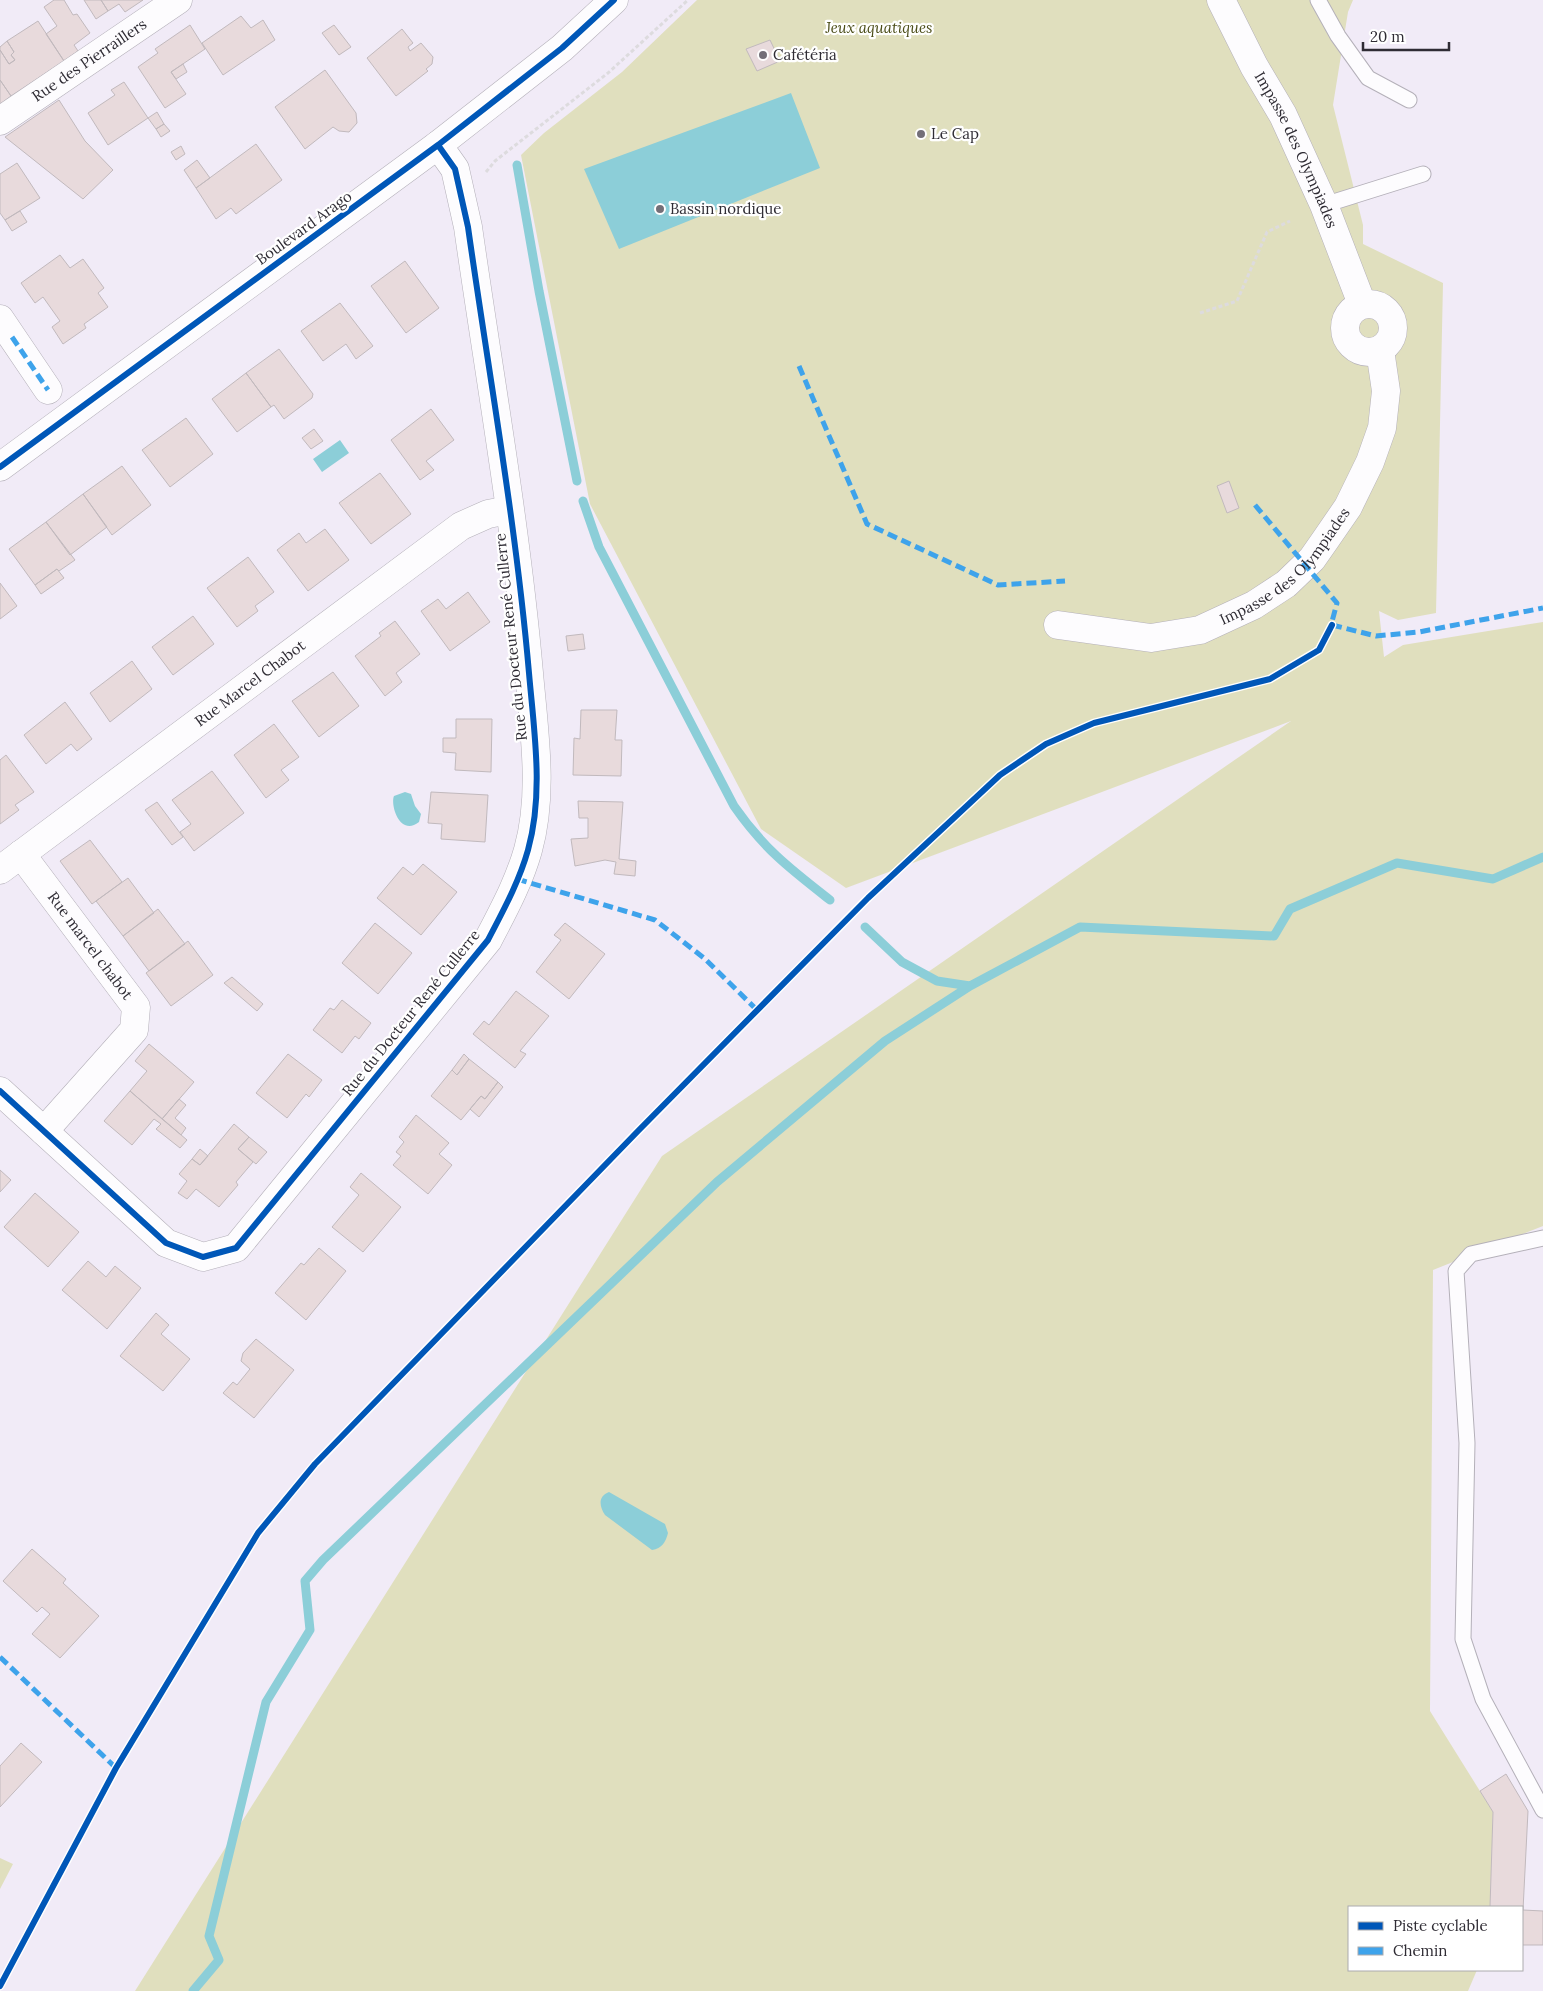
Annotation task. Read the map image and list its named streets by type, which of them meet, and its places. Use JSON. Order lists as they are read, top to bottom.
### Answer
{
  "streets": {
    "street": [
      "Rue des Pierraillers",
      "Impasse des Olympiades",
      "Boulevard Arago",
      "Rue du Docteur René Cullerre",
      "Rue Marcel Chabot",
      "Rue marcel chabot"
    ]
  },
  "crossings": [
    ["Boulevard Arago", "Rue du Docteur René Cullerre"],
    ["Rue du Docteur René Cullerre", "Rue Marcel Chabot"],
    ["Rue du Docteur René Cullerre", "Rue marcel chabot"],
    ["Rue Marcel Chabot", "Rue marcel chabot"]
  ],
  "parks": ["Jeux aquatiques"],
  "places": ["Cafétéria", "Le Cap", "Bassin nordique"],
  "legend": ["Piste cyclable", "Chemin"],
  "scale_bar": "20 m"
}
